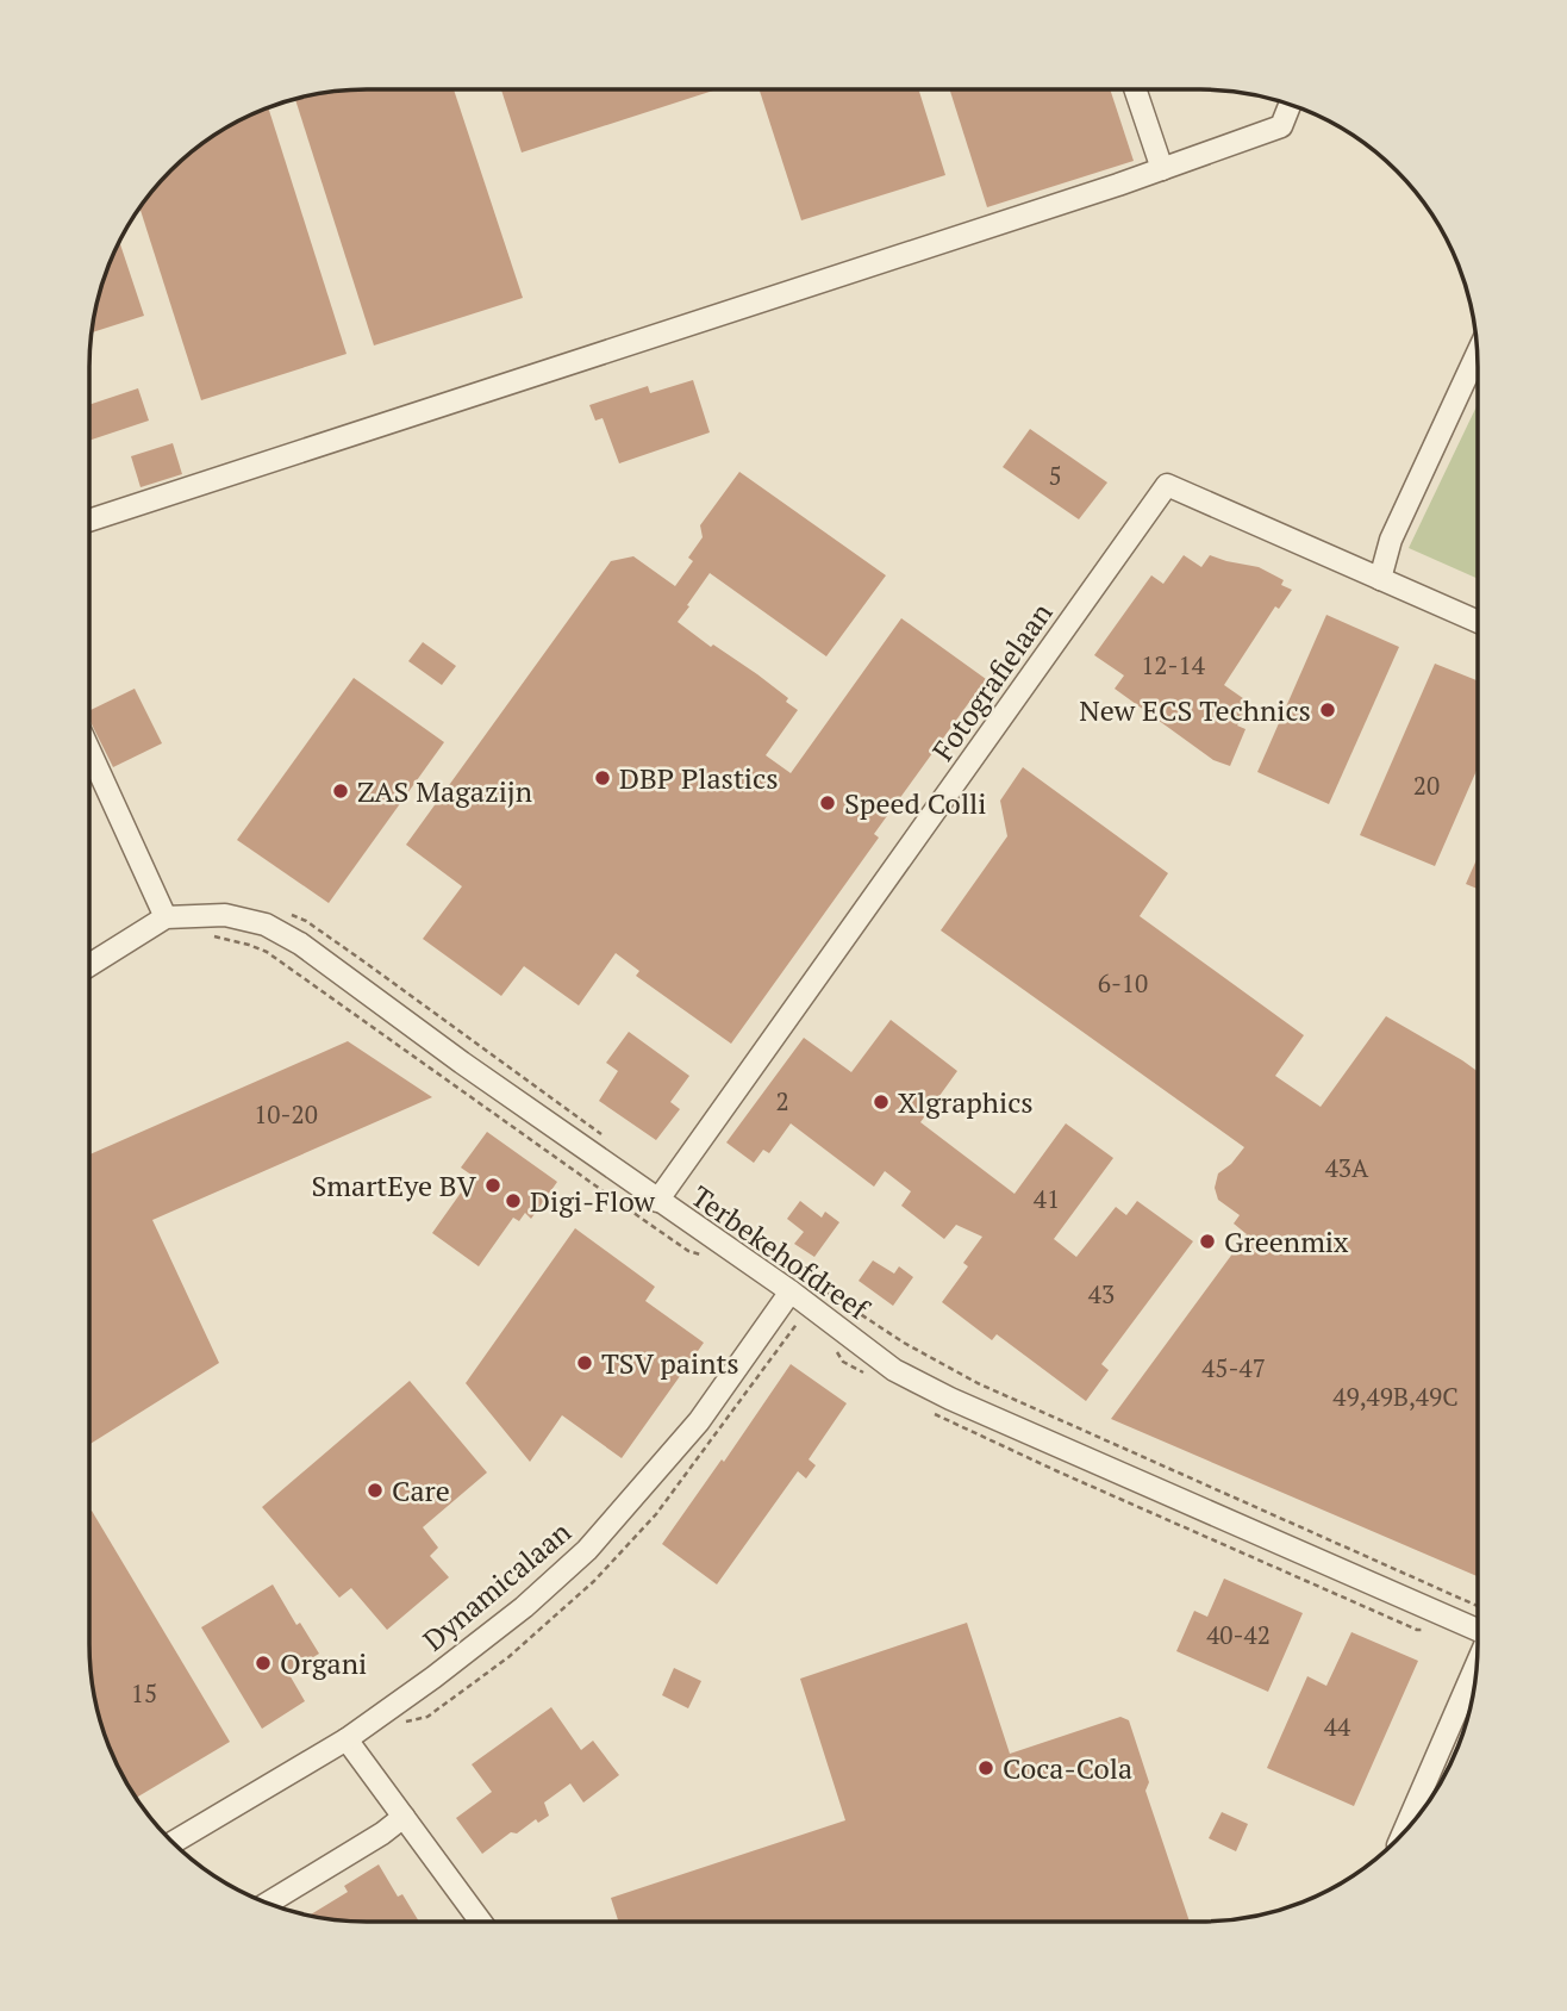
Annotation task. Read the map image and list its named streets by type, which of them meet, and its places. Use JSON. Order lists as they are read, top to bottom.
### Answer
{
  "streets": {
    "street": ["Fotografielaan", "Terbekehofdreef", "Dynamicalaan"]
  },
  "crossings": [
    ["Fotografielaan", "Terbekehofdreef"],
    ["Terbekehofdreef", "Dynamicalaan"]
  ],
  "places": [
    "New ECS Technics",
    "DBP Plastics",
    "ZAS Magazijn",
    "Speed Colli",
    "Xlgraphics",
    "SmartEye BV",
    "Digi-Flow",
    "Greenmix",
    "TSV paints",
    "Care",
    "Organi",
    "Coca-Cola"
  ],
  "house_numbers": [
    "5",
    "12-14",
    "20",
    "6-10",
    "2",
    "10-20",
    "43A",
    "41",
    "43",
    "45-47",
    "49,49B,49C",
    "40-42",
    "15",
    "44"
  ]
}
